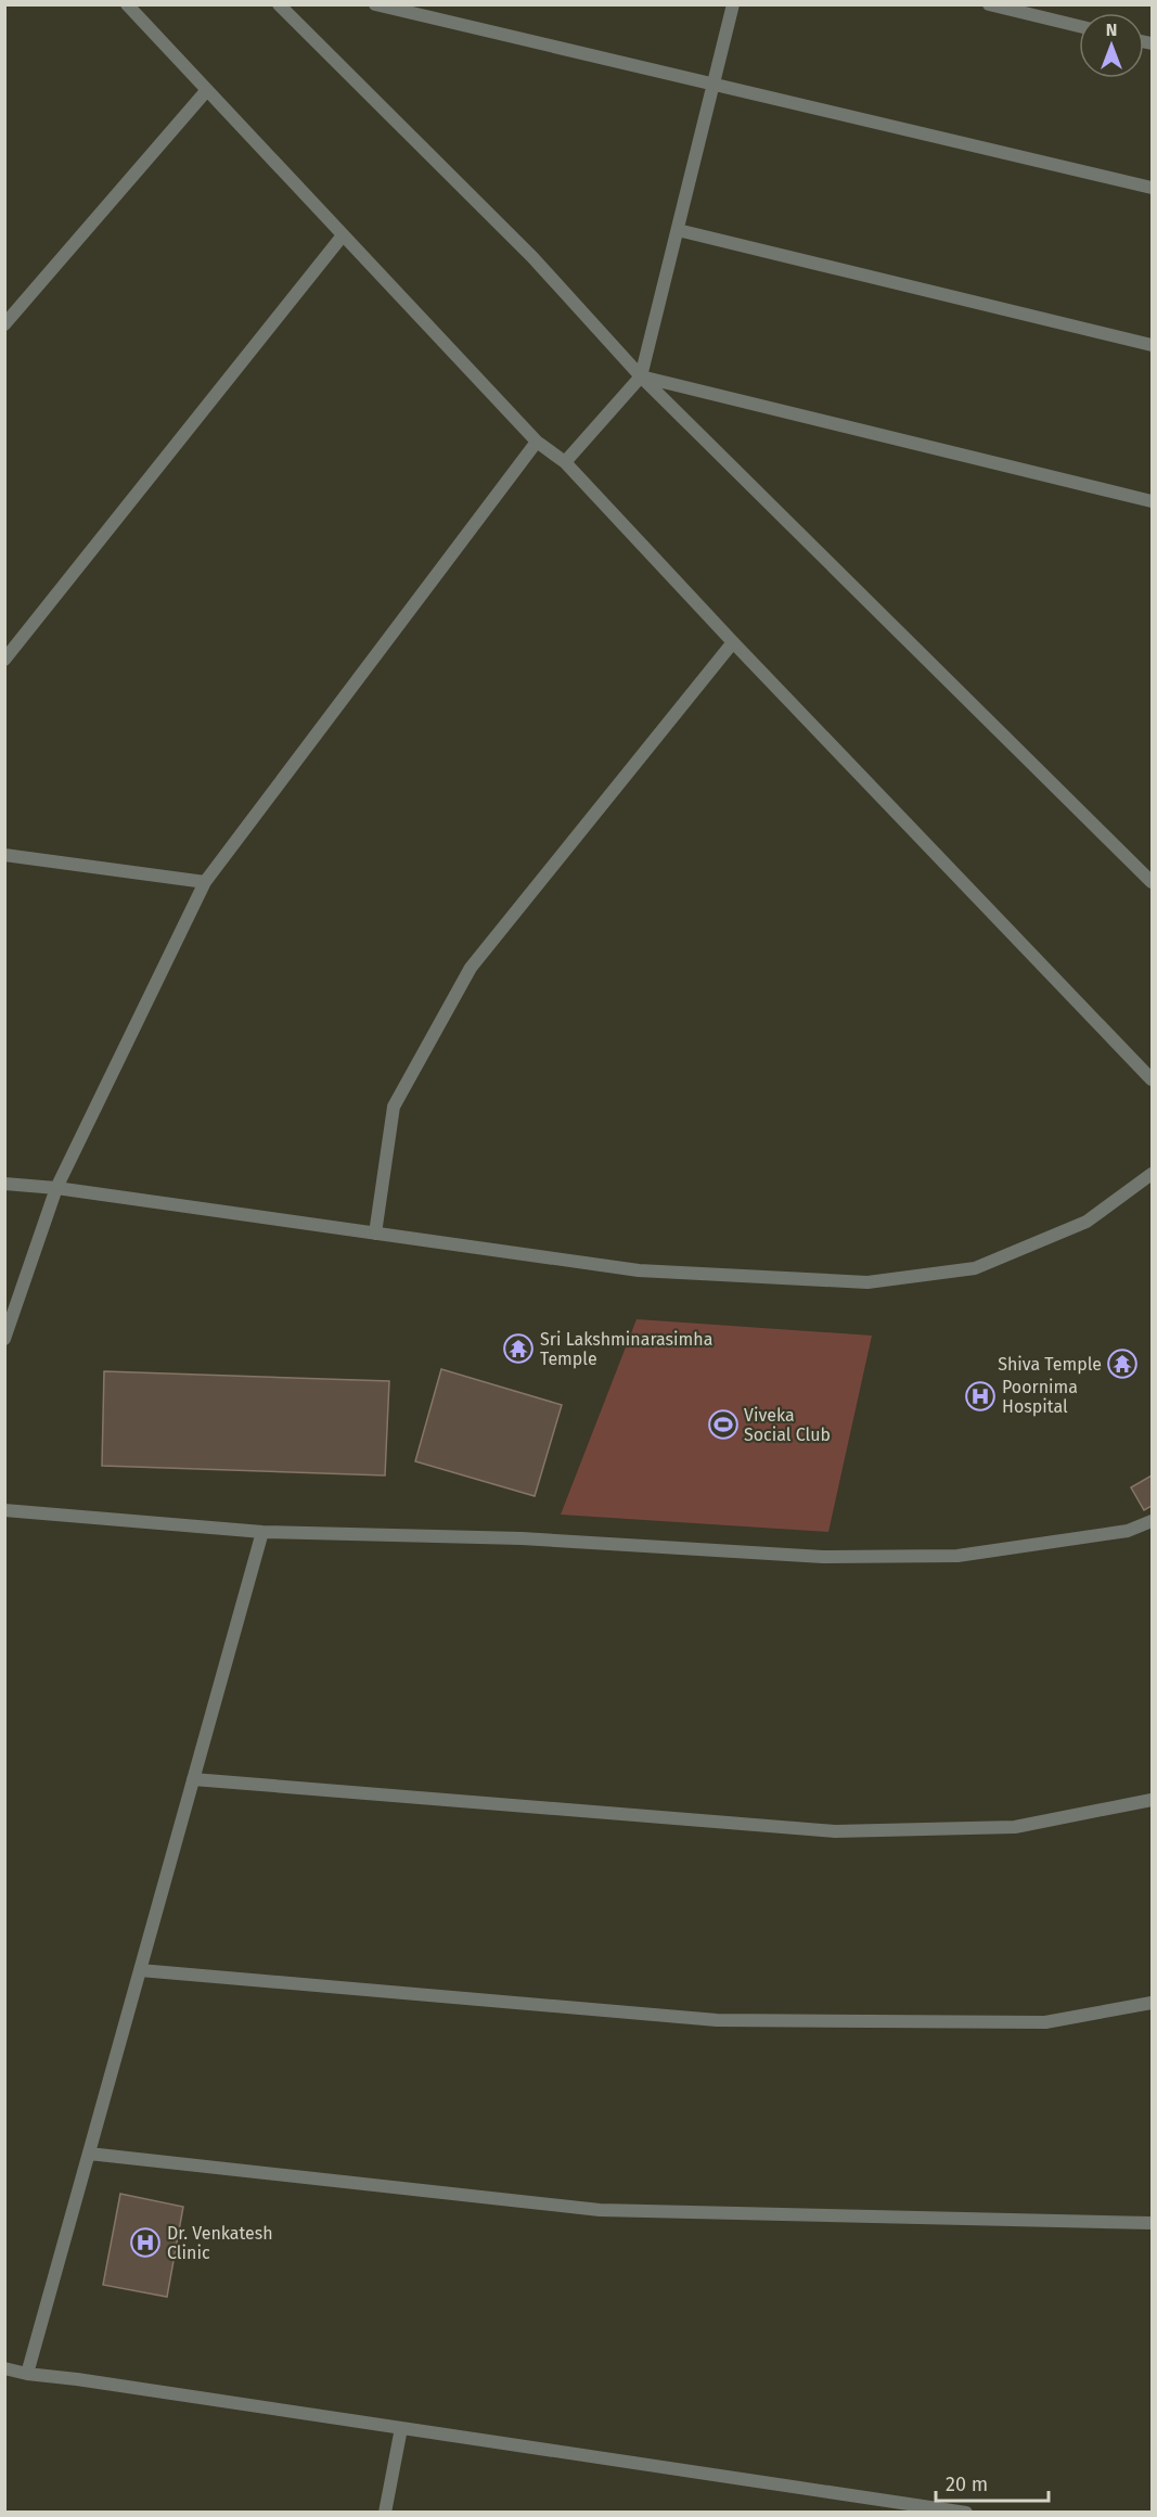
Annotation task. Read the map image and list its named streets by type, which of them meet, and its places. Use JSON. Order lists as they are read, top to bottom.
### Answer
{
  "places": {
    "temple": ["Sri Lakshminarasimha Temple", "Shiva Temple"],
    "hospital": ["Poornima Hospital", "Dr. Venkatesh Clinic"],
    "sports": ["Viveka Social Club"]
  },
  "scale_bar": "20 m",
  "north": "top"
}
